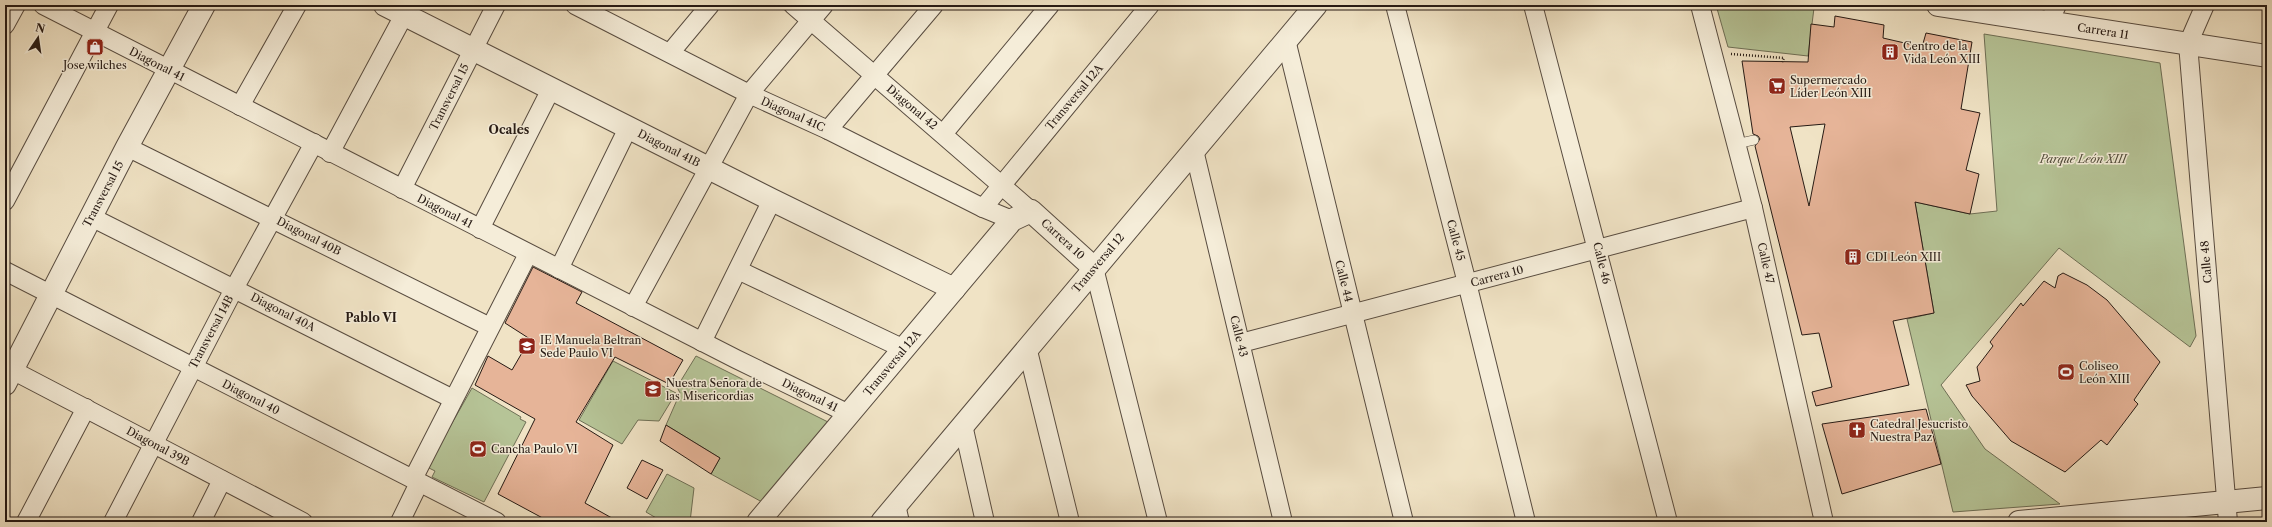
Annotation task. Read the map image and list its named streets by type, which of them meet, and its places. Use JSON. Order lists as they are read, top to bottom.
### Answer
{
  "streets": {
    "street": [
      "Carrera 11",
      "Diagonal 41",
      "Transversal 15",
      "Transversal 12A",
      "Diagonal 42",
      "Diagonal 41C",
      "Diagonal 41B",
      "Diagonal 40B",
      "Carrera 10",
      "Calle 45",
      "Calle 48",
      "Transversal 12",
      "Calle 46",
      "Calle 47",
      "Calle 44",
      "Diagonal 40A",
      "Transversal 14B",
      "Calle 43",
      "Diagonal 40",
      "Diagonal 39B"
    ]
  },
  "crossings": [
    ["Carrera 11", "Calle 48"],
    ["Diagonal 41", "Transversal 15"],
    ["Diagonal 41", "Transversal 12A"],
    ["Diagonal 41", "Transversal 14B"],
    ["Transversal 15", "Diagonal 41B"],
    ["Transversal 15", "Diagonal 40B"],
    ["Transversal 15", "Diagonal 40A"],
    ["Transversal 15", "Diagonal 40"],
    ["Transversal 15", "Diagonal 39B"],
    ["Transversal 12A", "Diagonal 42"],
    ["Transversal 12A", "Diagonal 41C"],
    ["Transversal 12A", "Diagonal 41B"],
    ["Transversal 12A", "Carrera 10"],
    ["Diagonal 42", "Diagonal 41C"],
    ["Diagonal 42", "Carrera 10"],
    ["Diagonal 41C", "Carrera 10"],
    ["Diagonal 40B", "Transversal 14B"],
    ["Carrera 10", "Calle 45"],
    ["Carrera 10", "Transversal 12"],
    ["Carrera 10", "Calle 46"],
    ["Carrera 10", "Calle 47"],
    ["Carrera 10", "Calle 44"],
    ["Carrera 10", "Calle 43"],
    ["Transversal 12", "Calle 44"],
    ["Transversal 12", "Calle 43"],
    ["Diagonal 40A", "Transversal 14B"],
    ["Transversal 14B", "Diagonal 40"],
    ["Transversal 14B", "Diagonal 39B"]
  ],
  "districts": ["Ocales", "Pablo VI"],
  "parks": ["Parque León XIII"],
  "places": {
    "shop": ["Jose wilches"],
    "building": ["Centro de la Vida León XIII", "CDI León XIII"],
    "supermarket": ["Supermercado Líder León XIII"],
    "school or university": ["IE Manuela Beltran Sede Paulo VI", "Nuestra Señora de las Misericordias"],
    "sports": ["Coliseo León XIII", "Cancha Paulo VI"],
    "church": ["Catedral Jesucristo Nuestra Paz"]
  },
  "north": "top"
}
